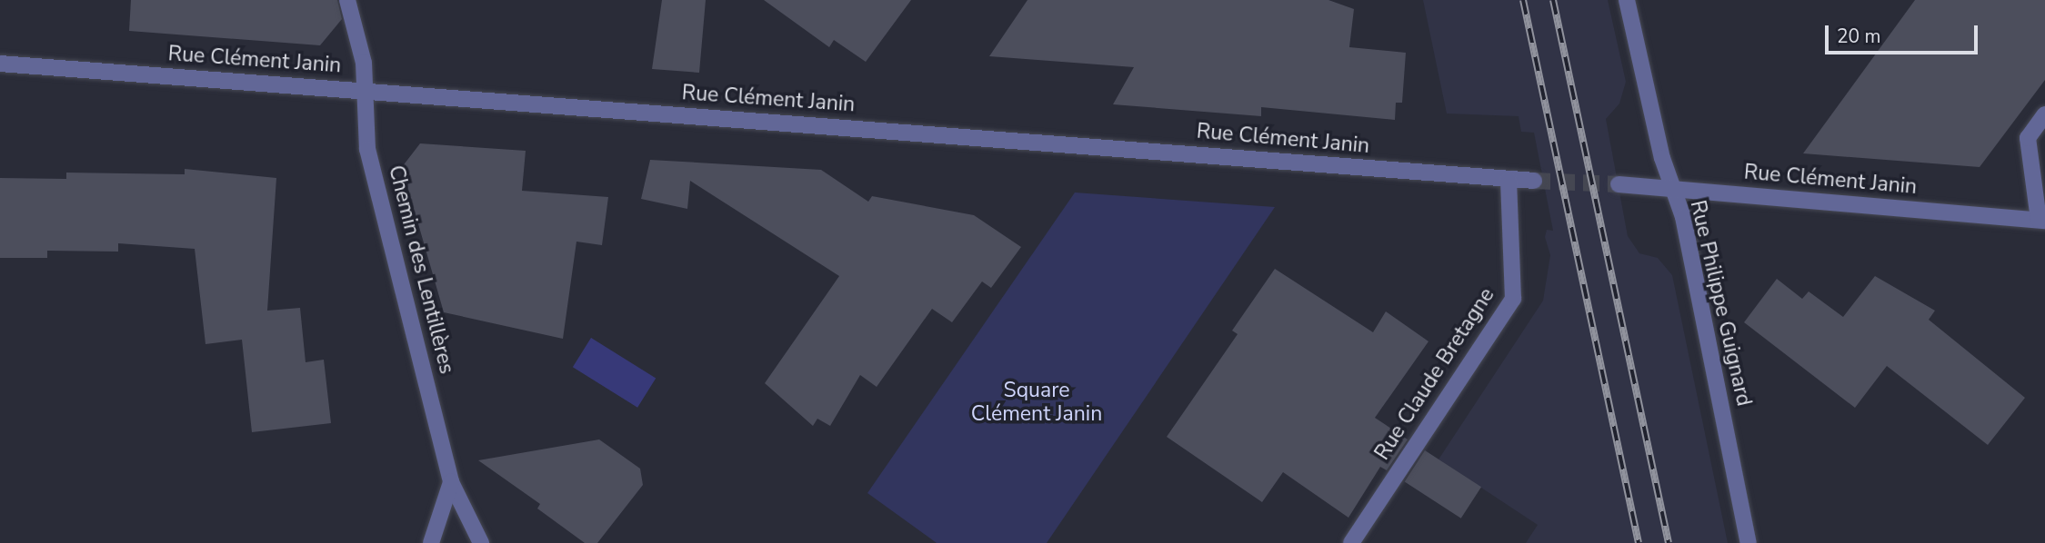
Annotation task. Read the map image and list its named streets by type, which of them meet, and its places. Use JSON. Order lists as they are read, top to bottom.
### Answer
{
  "streets": {
    "street": [
      "Rue Clément Janin",
      "Chemin des Lentillères",
      "Rue Philippe Guignard",
      "Rue Claude Bretagne"
    ]
  },
  "crossings": [
    ["Rue Clément Janin", "Chemin des Lentillères"],
    ["Rue Clément Janin", "Rue Philippe Guignard"],
    ["Rue Clément Janin", "Rue Claude Bretagne"]
  ],
  "parks": ["Square Clément Janin"],
  "scale_bar": "20 m"
}
